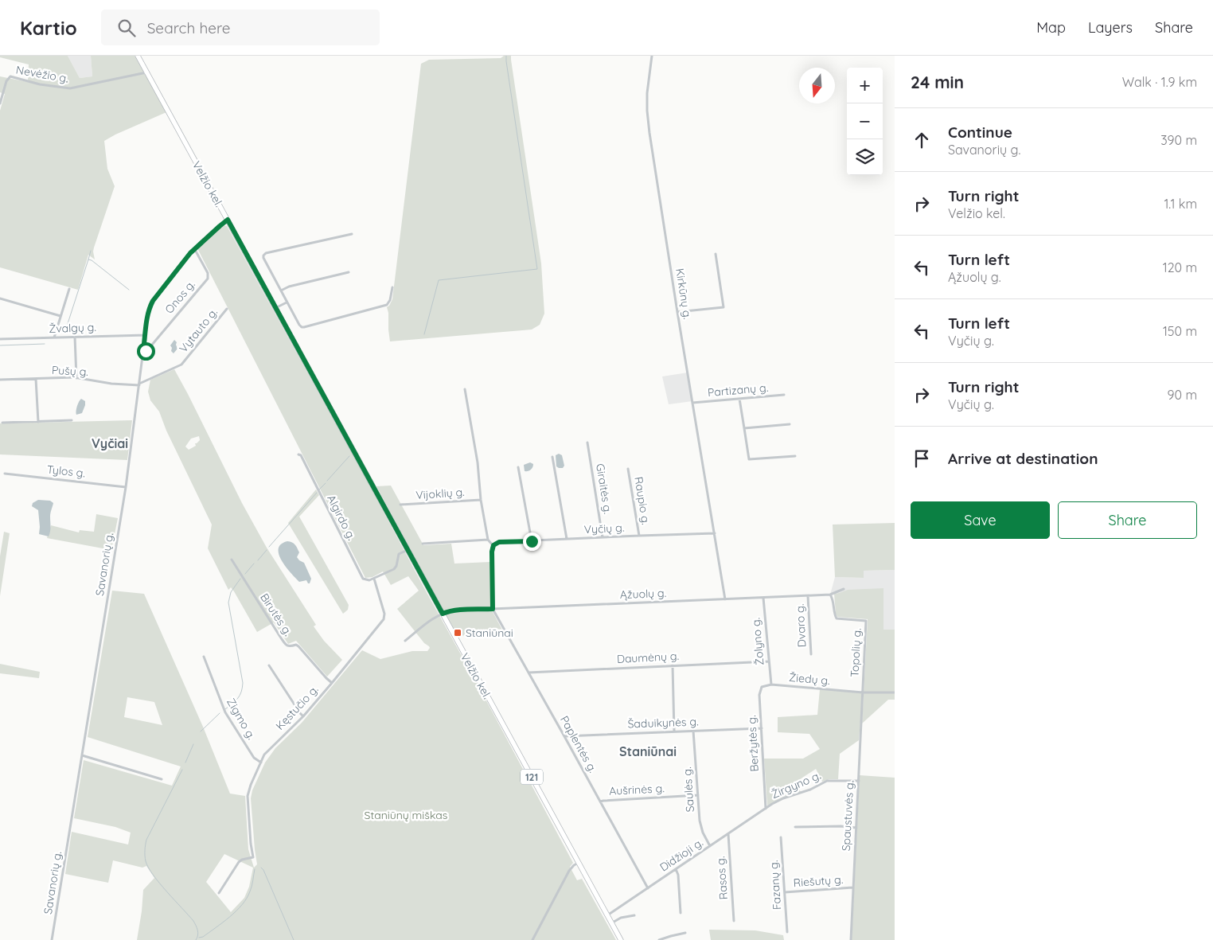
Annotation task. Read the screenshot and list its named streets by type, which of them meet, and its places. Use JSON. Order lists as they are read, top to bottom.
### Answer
{
  "streets": {
    "main road": ["Velžio kel.", "121"],
    "street": [
      "Nevėžio g.",
      "Kirkūnų g.",
      "Onos g.",
      "Žvalgų g.",
      "Vytauto g.",
      "Pušų g.",
      "Partizanų g.",
      "Tylos g.",
      "Giraitės g.",
      "Vijoklių g.",
      "Raupio g.",
      "Algirdo g.",
      "Vyčių g.",
      "Savanorių g.",
      "Ąžuolų g.",
      "Birutės g.",
      "Dvaro g.",
      "Žolyno g.",
      "Topolių g.",
      "Daumėnų g.",
      "Žiedų g.",
      "Kęstučio g.",
      "Zigmo g.",
      "Šaduikynės g.",
      "Beržytės g.",
      "Paplentės g.",
      "Žirgyno g.",
      "Aušrinės g.",
      "Saulės g.",
      "Spaustuvės g.",
      "Didžioji g.",
      "Rasos g.",
      "Riešutų g.",
      "Fazanų g."
    ]
  },
  "crossings": [
    ["Nevėžio g.", "Velžio kel."],
    ["Velžio kel.", "Savanorių g."],
    ["Velžio kel.", "Ąžuolų g."],
    ["Velžio kel.", "Didžioji g."],
    ["Kirkūnų g.", "Partizanų g."],
    ["Kirkūnų g.", "Vyčių g."],
    ["Onos g.", "Savanorių g."],
    ["Žvalgų g.", "Savanorių g."],
    ["Vytauto g.", "Pušų g."],
    ["Vytauto g.", "Savanorių g."],
    ["Pušų g.", "Savanorių g."],
    ["Tylos g.", "Savanorių g."],
    ["Giraitės g.", "Vyčių g."],
    ["Raupio g.", "Vyčių g."],
    ["Algirdo g.", "Kęstučio g."],
    ["Ąžuolų g.", "Dvaro g."],
    ["Ąžuolų g.", "Žolyno g."],
    ["Ąžuolų g.", "Topolių g."],
    ["Ąžuolų g.", "Paplentės g."],
    ["Birutės g.", "Kęstučio g."],
    ["Žolyno g.", "Daumėnų g."],
    ["Žolyno g.", "Žiedų g."],
    ["Žolyno g.", "Beržytės g."],
    ["Topolių g.", "Žiedų g."],
    ["Topolių g.", "Spaustuvės g."],
    ["Daumėnų g.", "Paplentės g."],
    ["Žiedų g.", "Beržytės g."],
    ["Žiedų g.", "Spaustuvės g."],
    ["Kęstučio g.", "Zigmo g."],
    ["Šaduikynės g.", "Beržytės g."],
    ["Šaduikynės g.", "Paplentės g."],
    ["Šaduikynės g.", "Saulės g."],
    ["Beržytės g.", "Žirgyno g."],
    ["Beržytės g.", "Didžioji g."],
    ["Paplentės g.", "Aušrinės g."],
    ["Paplentės g.", "Didžioji g."],
    ["Žirgyno g.", "Spaustuvės g."],
    ["Žirgyno g.", "Didžioji g."],
    ["Aušrinės g.", "Saulės g."],
    ["Saulės g.", "Didžioji g."],
    ["Spaustuvės g.", "Riešutų g."],
    ["Didžioji g.", "Rasos g."],
    ["Riešutų g.", "Fazanų g."]
  ],
  "districts": ["Vyčiai", "Staniūnai"],
  "parks": ["Staniūnų miškas"],
  "places": {
    "transit": ["Staniūnai"]
  },
  "north": "bottom",
  "page": {
    "header": "Kartio",
    "search": "Search here",
    "nav": ["Map", "Layers", "Share"],
    "heading": ["24 min", "Walk · 1.9 km"],
    "map_buttons": ["+", "−"],
    "list": [
      ["Continue", "Savanorių g.", "390 m"],
      ["Turn right", "Velžio kel.", "1.1 km"],
      ["Turn left", "Ąžuolų g.", "120 m"],
      ["Turn left", "Vyčių g.", "150 m"],
      ["Turn right", "Vyčių g.", "90 m"],
      "Arrive at destination"
    ],
    "buttons": ["Save", "Share"]
  }
}
